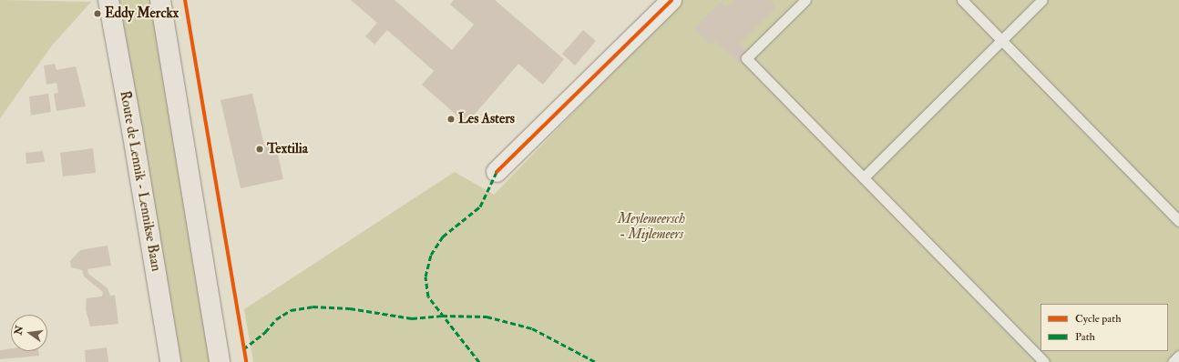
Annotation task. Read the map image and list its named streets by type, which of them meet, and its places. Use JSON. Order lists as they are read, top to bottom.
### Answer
{
  "streets": {
    "main road": ["Route de Lennik - Lennikse Baan"]
  },
  "parks": ["Meylemeersch - Mijlemeers"],
  "places": ["Eddy Merckx", "Les Asters", "Textilia"],
  "legend": ["Cycle path", "Path"],
  "north": "left"
}
